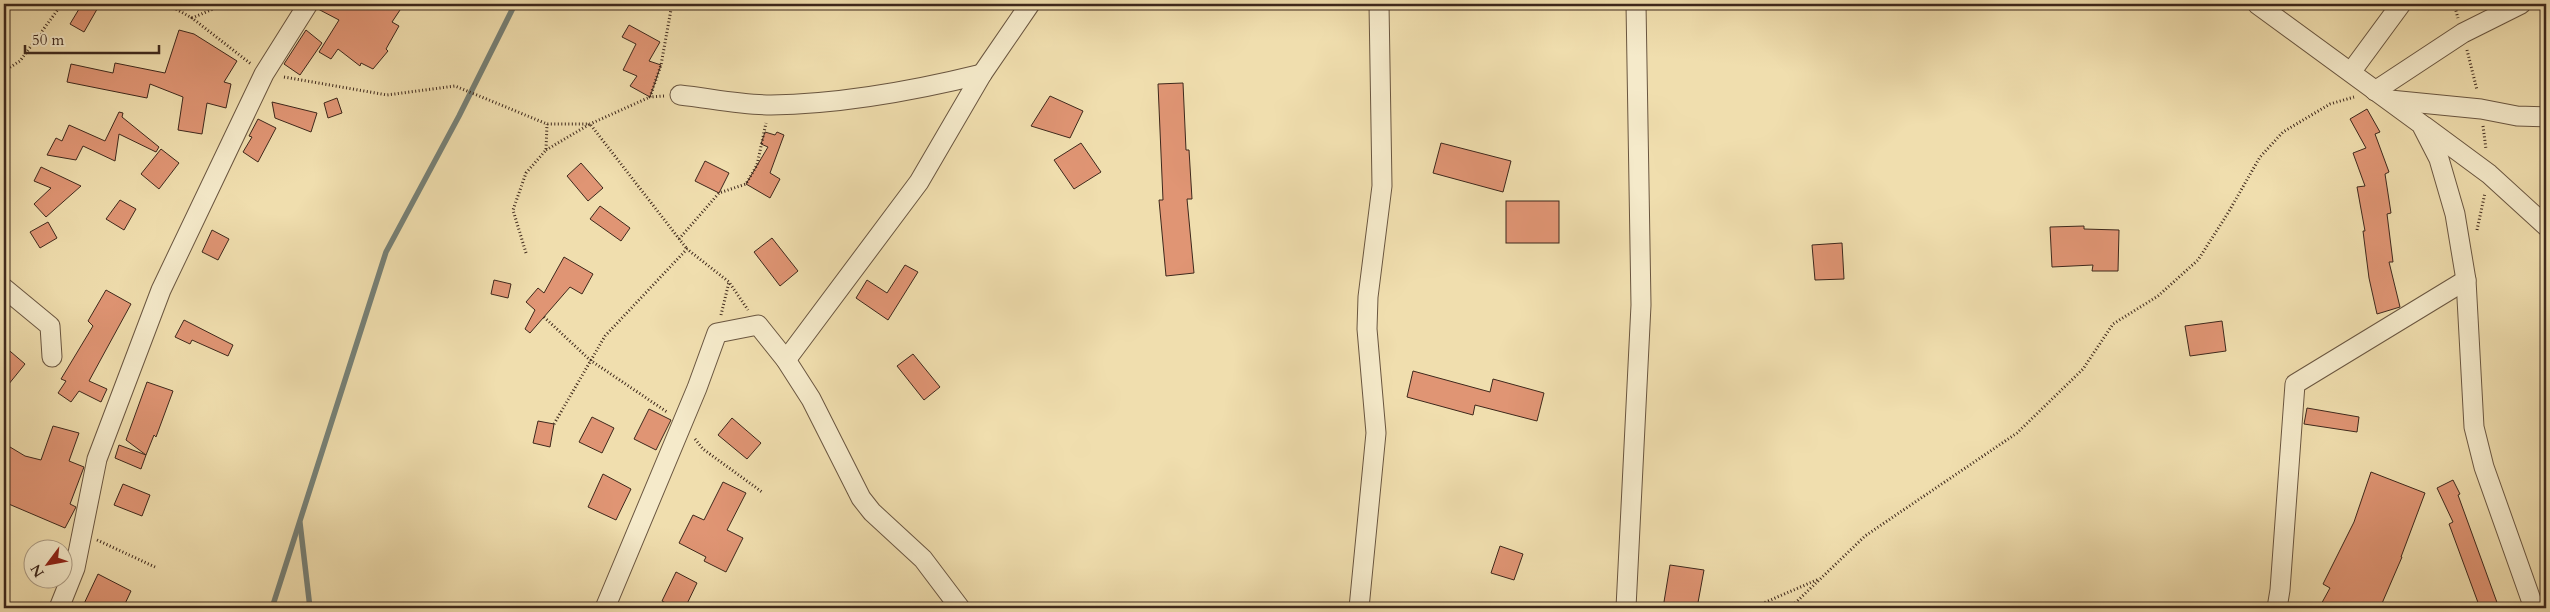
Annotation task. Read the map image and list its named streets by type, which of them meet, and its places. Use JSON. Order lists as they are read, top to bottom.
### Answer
{
  "scale_bar": "50 m",
  "north": "bottom left"
}
